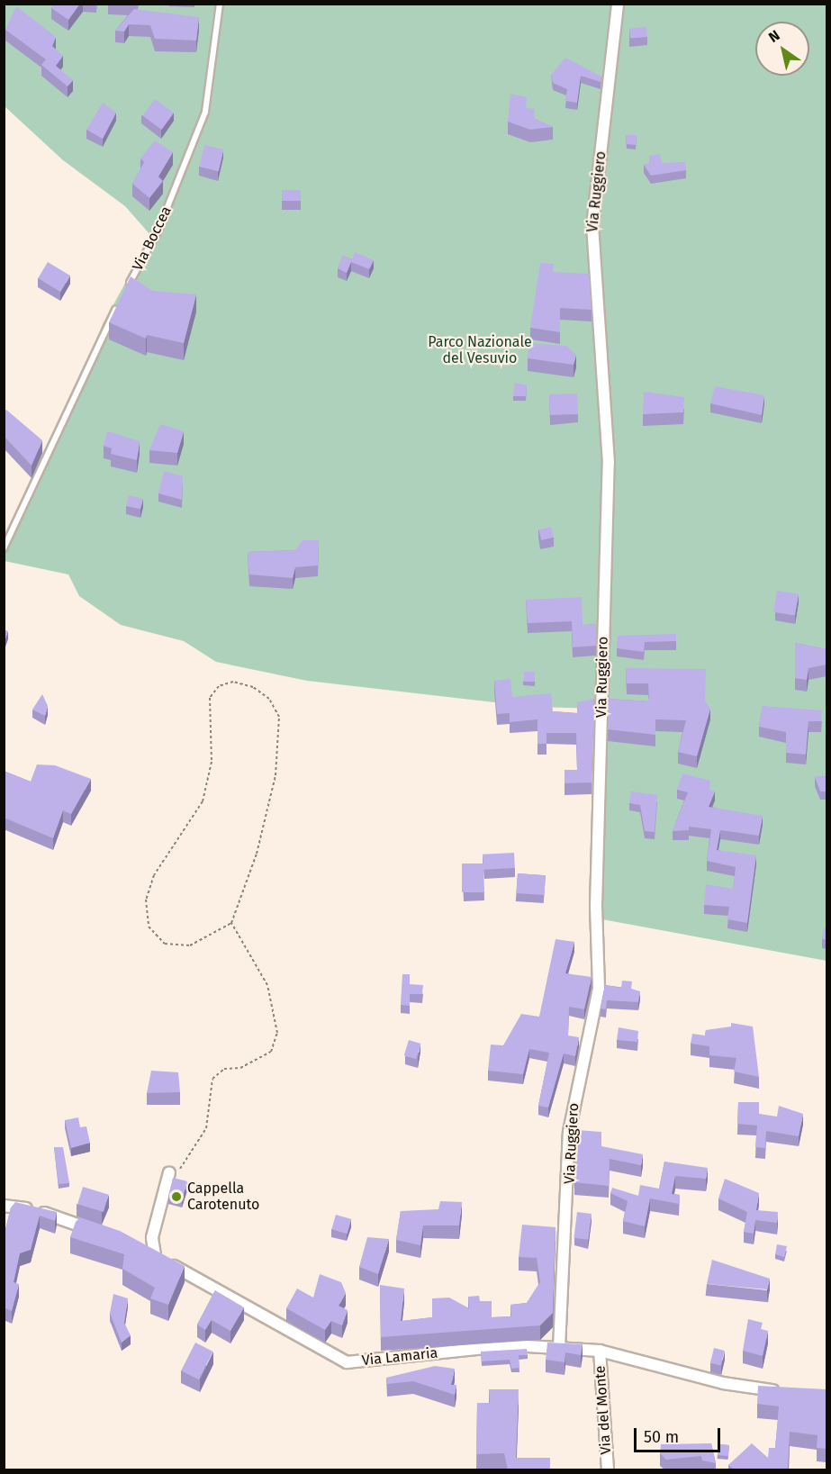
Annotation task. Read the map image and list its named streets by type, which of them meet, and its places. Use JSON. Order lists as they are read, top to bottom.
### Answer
{
  "streets": {
    "street": ["Via Ruggiero", "Via Lamaria", "Via del Monte"],
    "lane": ["Via Boccea"]
  },
  "crossings": [
    ["Via Ruggiero", "Via Lamaria"],
    ["Via Lamaria", "Via del Monte"]
  ],
  "parks": ["Parco Nazionale del Vesuvio"],
  "places": ["Cappella Carotenuto"],
  "scale_bar": "50 m",
  "north": "top left"
}
